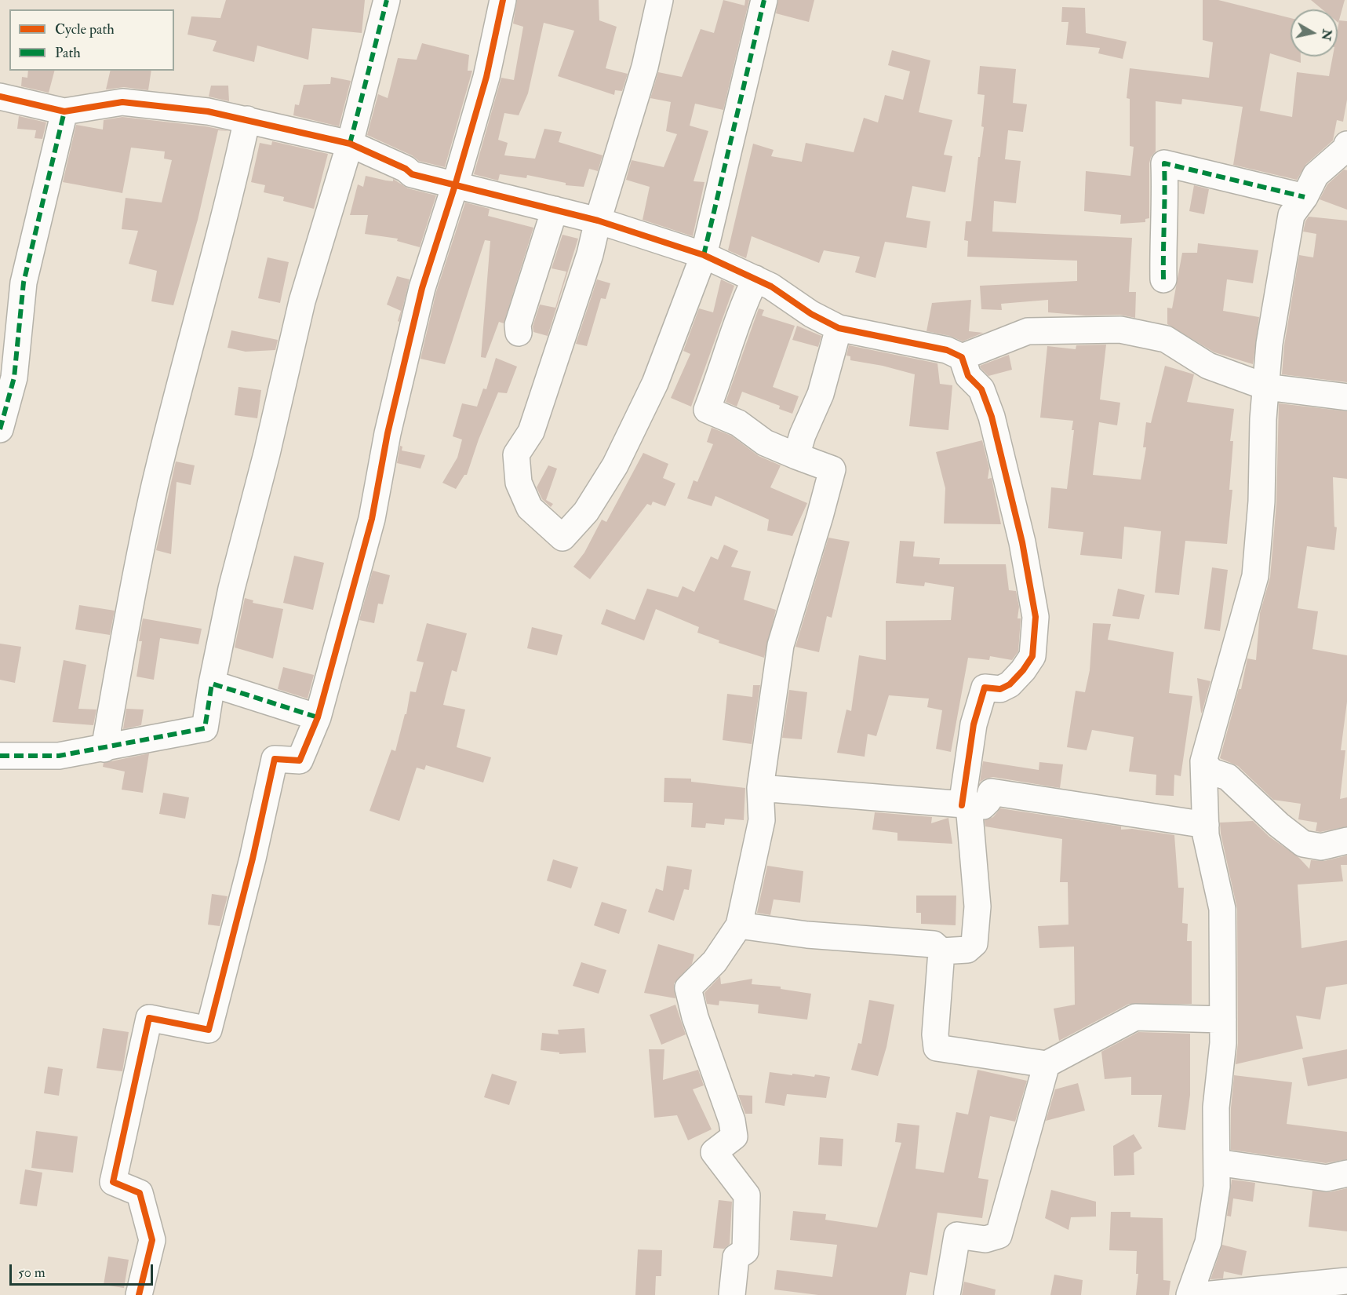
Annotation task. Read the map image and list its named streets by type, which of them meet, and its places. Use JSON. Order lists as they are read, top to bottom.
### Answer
{
  "legend": ["Cycle path", "Path"],
  "scale_bar": "50 m",
  "north": "right"
}
